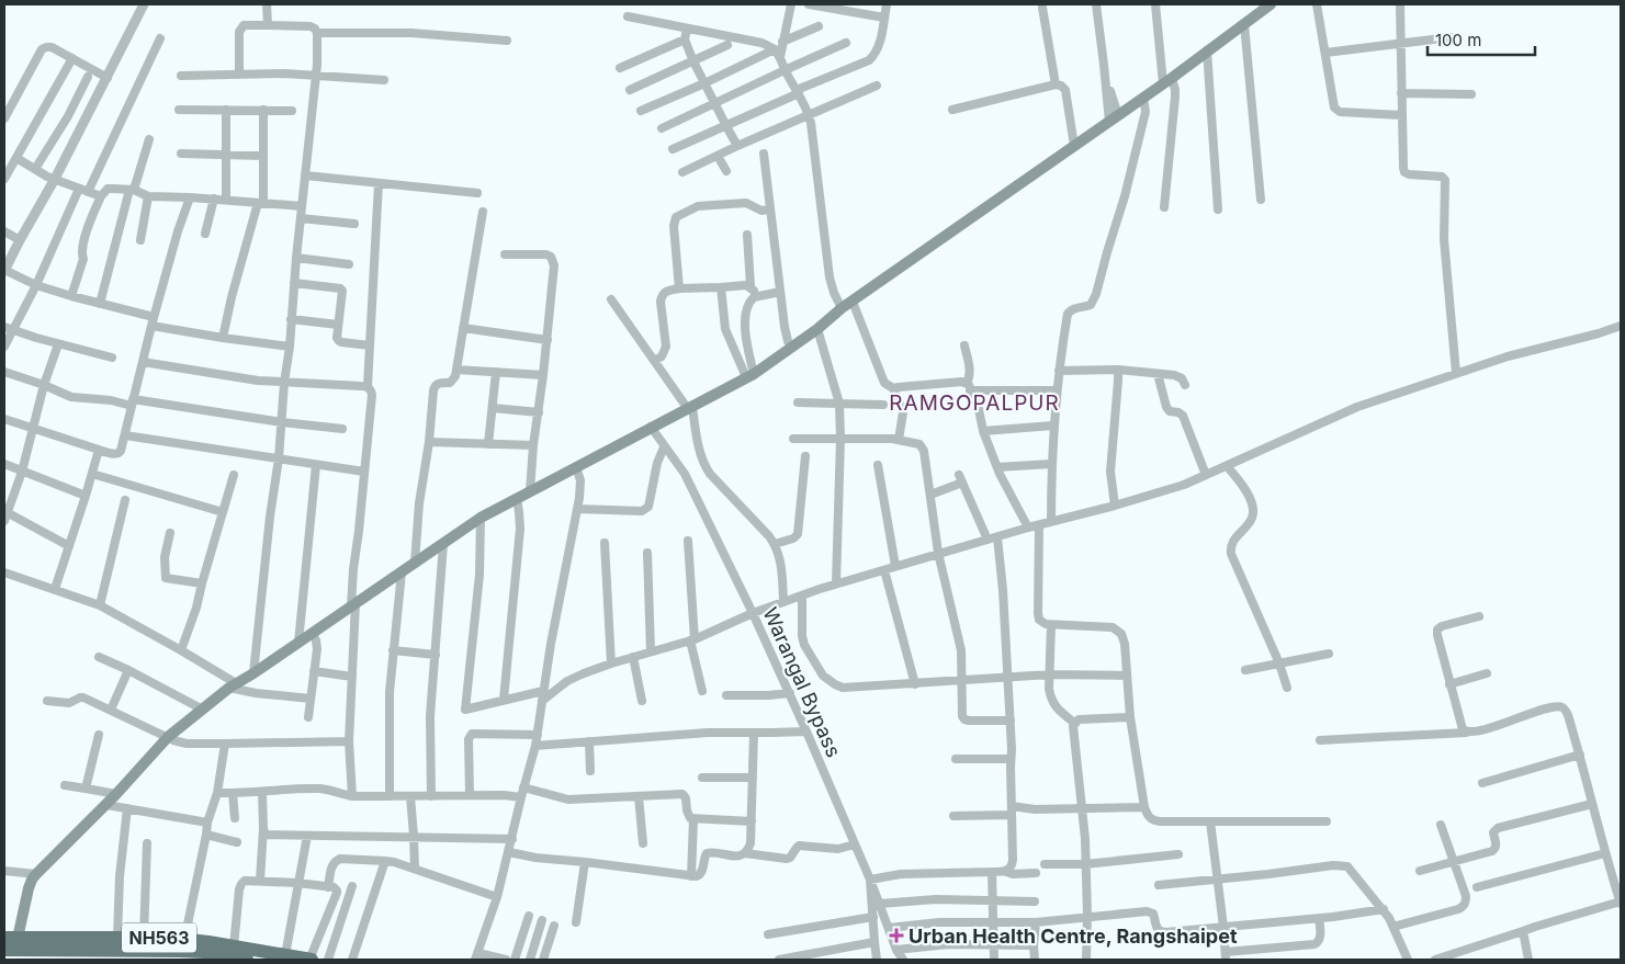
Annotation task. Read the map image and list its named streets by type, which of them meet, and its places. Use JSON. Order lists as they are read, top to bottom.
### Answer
{
  "streets": {
    "highway": ["NH563"],
    "street": ["Warangal Bypass"]
  },
  "districts": ["RAMGOPALPUR"],
  "places": {
    "health": ["Urban Health Centre, Rangshaipet"]
  },
  "scale_bar": "100 m"
}
